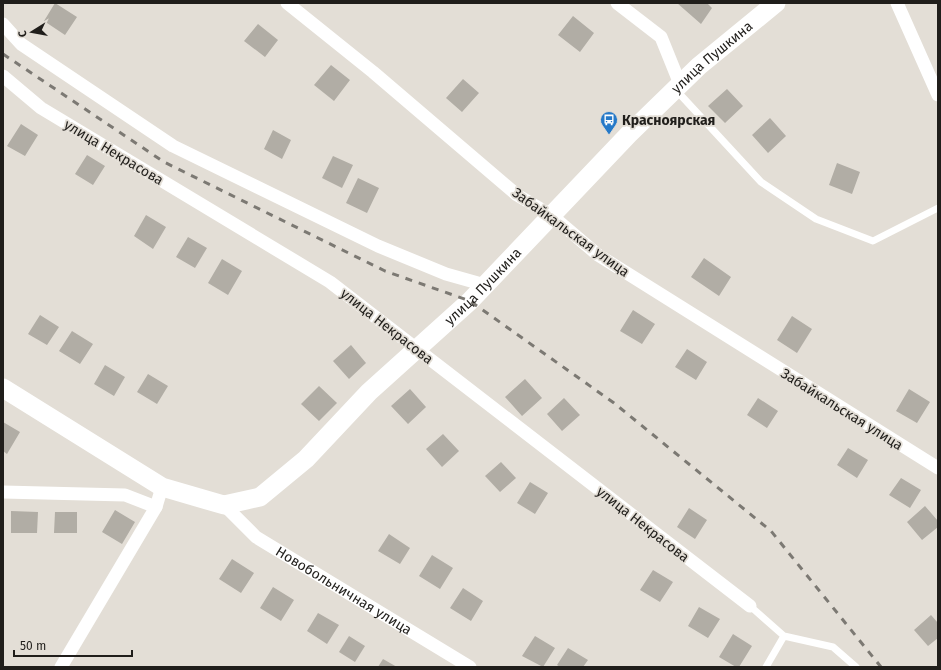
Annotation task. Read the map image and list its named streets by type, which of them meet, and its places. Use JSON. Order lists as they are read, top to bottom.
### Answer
{
  "streets": {
    "street": [
      "улица Пушкина",
      "улица Некрасова",
      "Забайкальская улица",
      "Новобольничная улица"
    ]
  },
  "crossings": [
    ["улица Пушкина", "улица Некрасова"],
    ["улица Пушкина", "Забайкальская улица"],
    ["улица Пушкина", "Новобольничная улица"]
  ],
  "places": {
    "bus stop": ["Красноярская"]
  },
  "scale_bar": "50 m",
  "north": "left"
}
